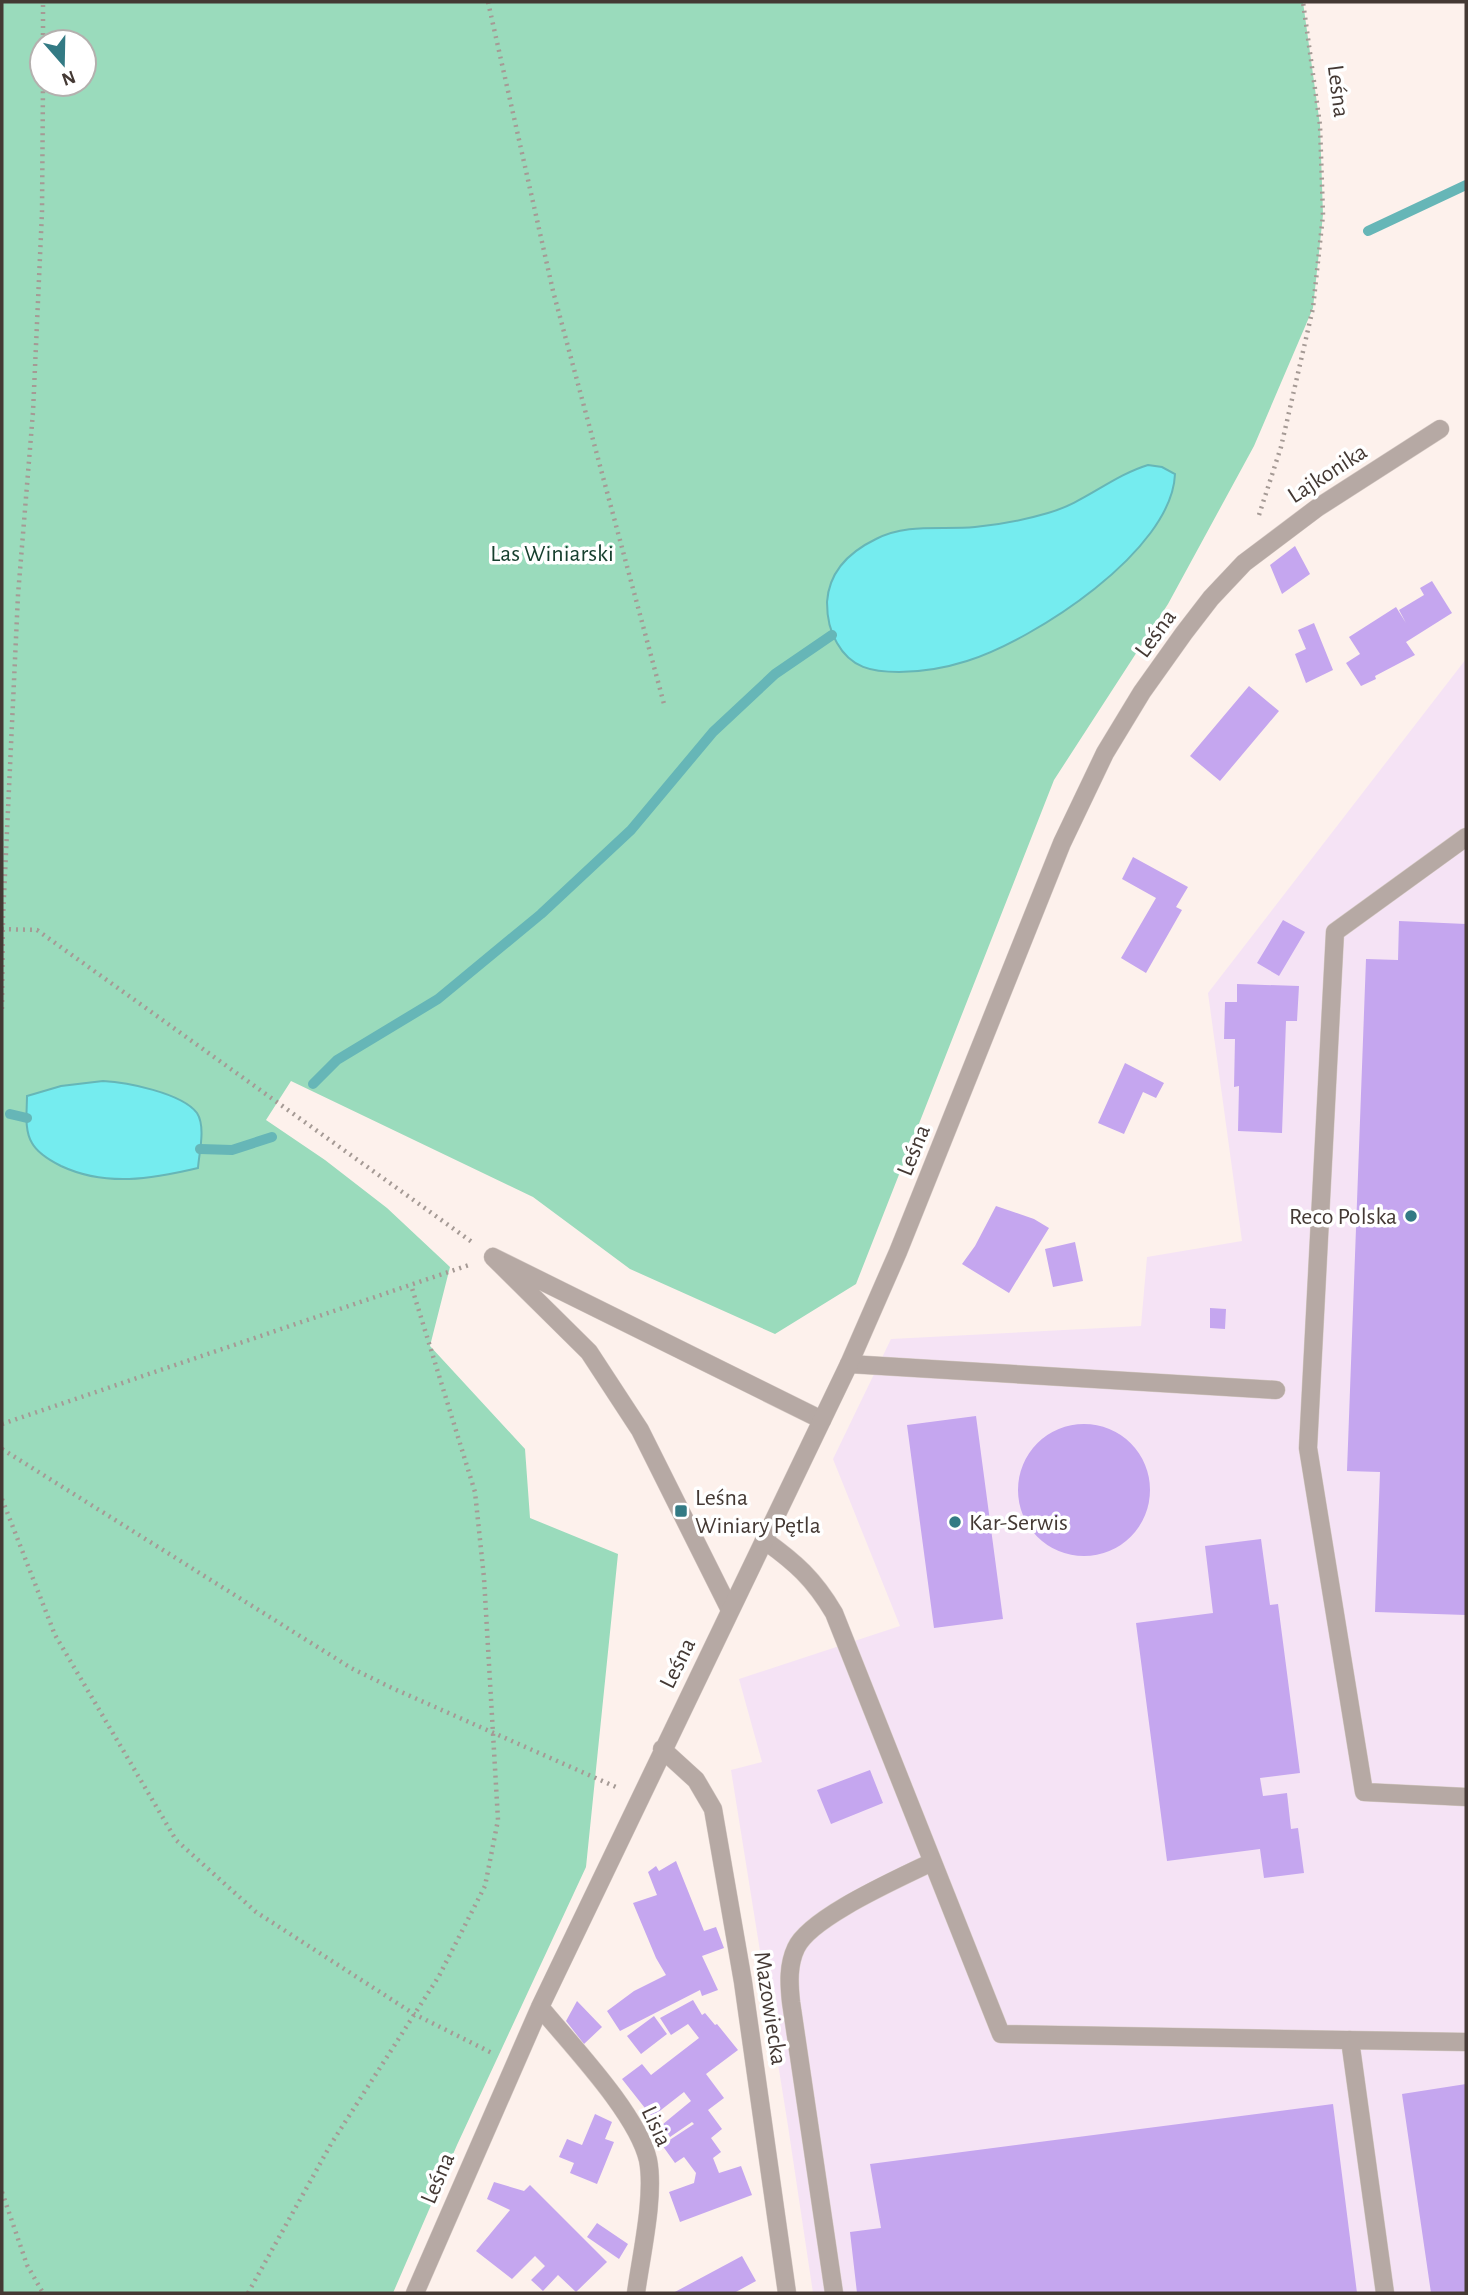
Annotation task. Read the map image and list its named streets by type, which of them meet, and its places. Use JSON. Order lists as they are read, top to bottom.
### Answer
{
  "streets": {
    "street": [
      "Leśna",
      "Lajkonika",
      "Mazowiecka",
      "Lisia"
    ]
  },
  "crossings": [
    ["Leśna", "Lajkonika"],
    ["Leśna", "Mazowiecka"],
    ["Leśna", "Lisia"]
  ],
  "parks": ["Las Winiarski"],
  "places": {
    "other": ["Reco Polska", "Kar-Serwis"],
    "transit": ["Leśna Winiary Pętla"]
  },
  "north": "bottom"
}
